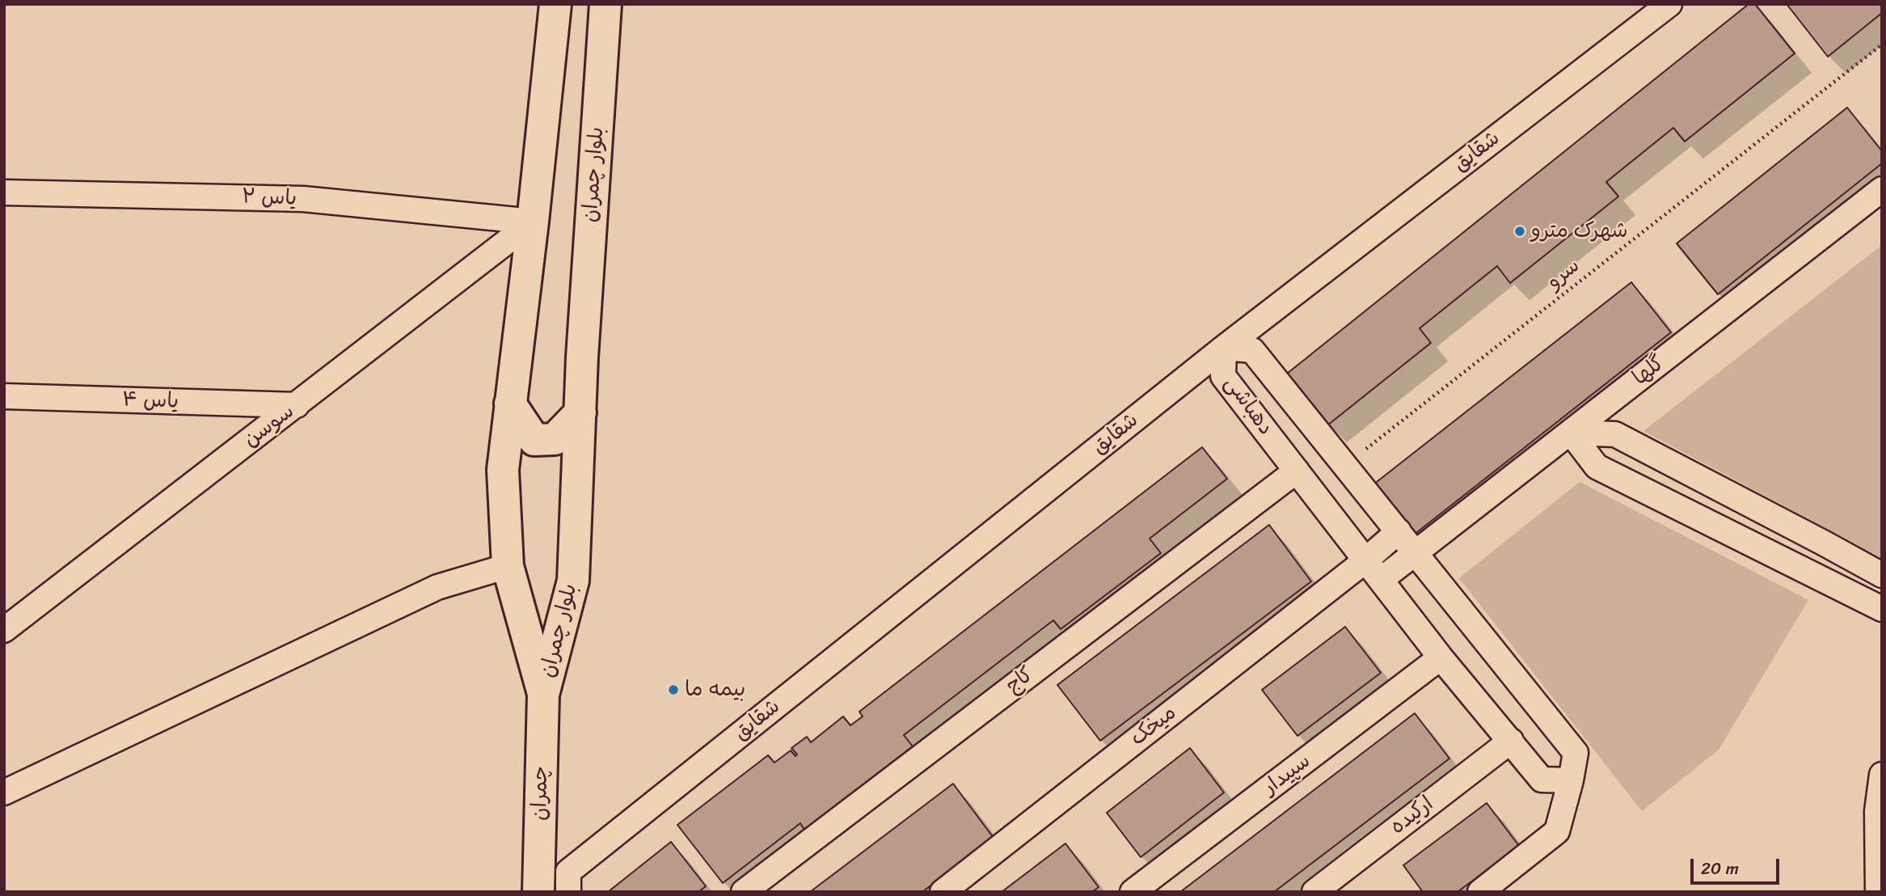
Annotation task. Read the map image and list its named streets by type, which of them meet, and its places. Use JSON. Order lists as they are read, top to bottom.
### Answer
{
  "streets": {
    "main road": ["بلوار چمران", "چمران"],
    "street": [
      "شقایق",
      "یاس ۲",
      "گلها",
      "یاس ۴",
      "دهباشی",
      "سوسن",
      "کاج",
      "میخک",
      "سپیدار",
      "ارکیده"
    ],
    "path": ["سرو"]
  },
  "crossings": [
    ["شقایق", "دهباشی"],
    ["بلوار چمران", "یاس ۲"],
    ["بلوار چمران", "سوسن"],
    ["بلوار چمران", "چمران"],
    ["یاس ۲", "سوسن"],
    ["سرو", "دهباشی"],
    ["گلها", "دهباشی"],
    ["یاس ۴", "سوسن"],
    ["دهباشی", "کاج"],
    ["دهباشی", "میخک"],
    ["دهباشی", "سپیدار"],
    ["دهباشی", "ارکیده"]
  ],
  "places": ["شهرک مترو", "بیمه ما"],
  "scale_bar": "20 m"
}
